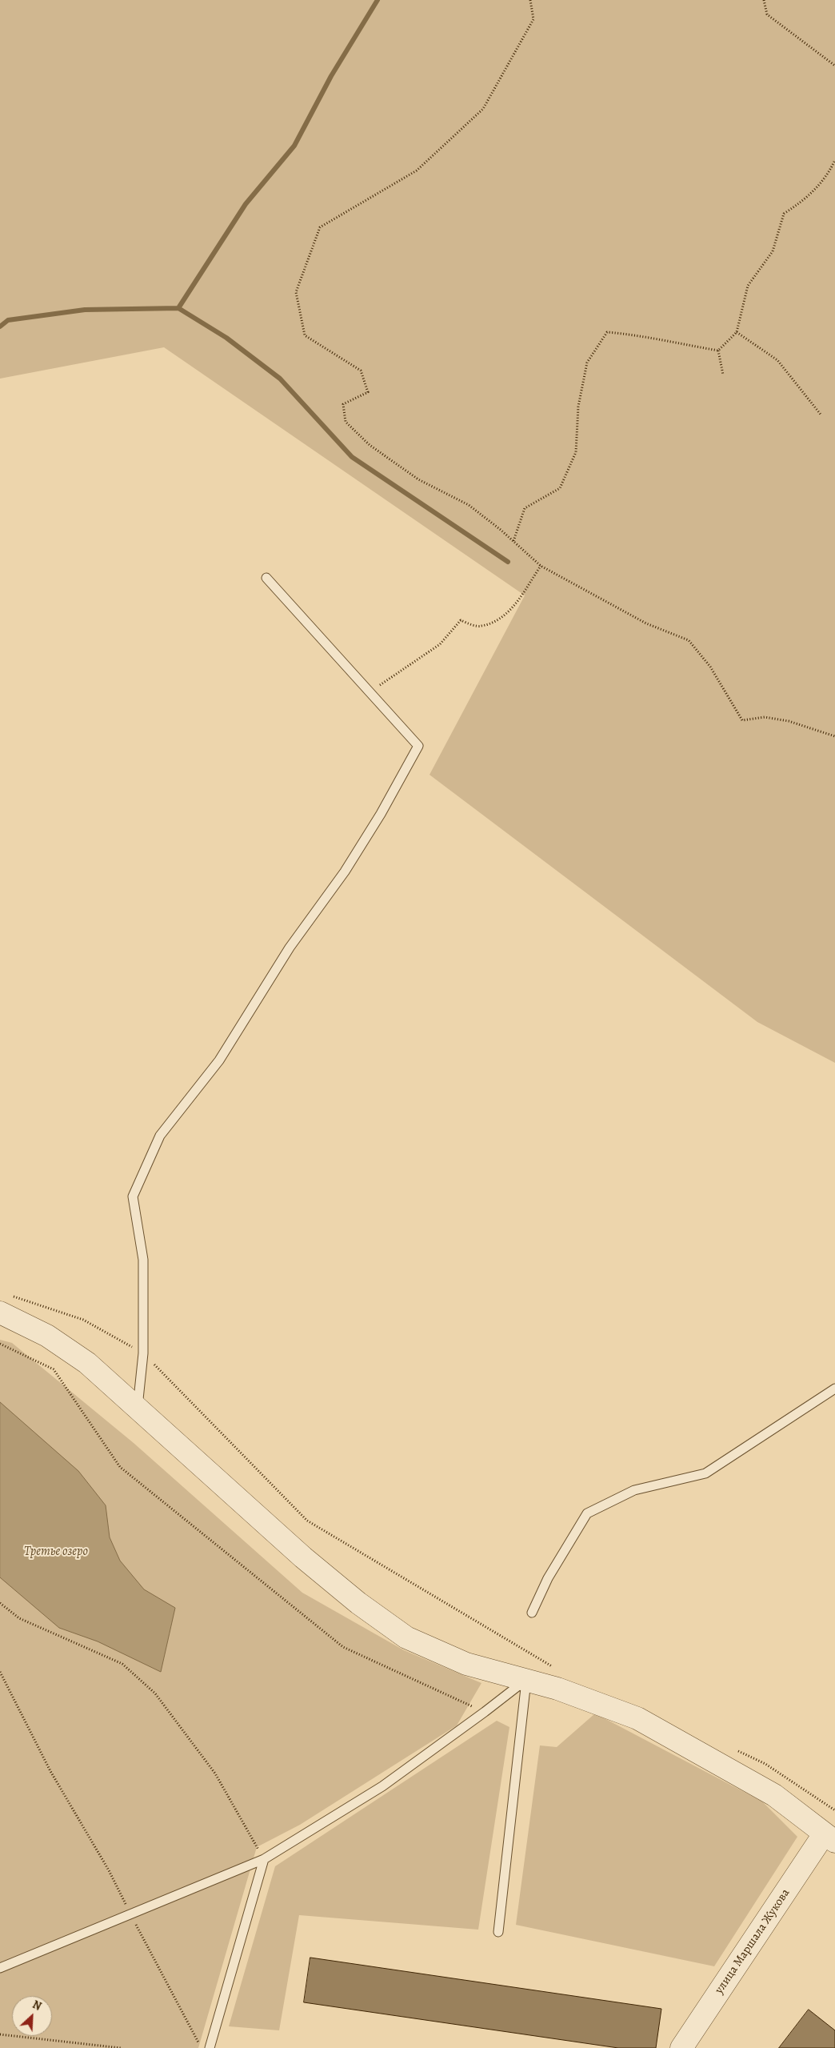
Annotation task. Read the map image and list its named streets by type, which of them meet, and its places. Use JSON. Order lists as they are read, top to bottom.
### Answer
{
  "streets": {
    "street": ["улица Маршала Жукова"]
  },
  "water": ["Третье озеро"],
  "north": "top right"
}
